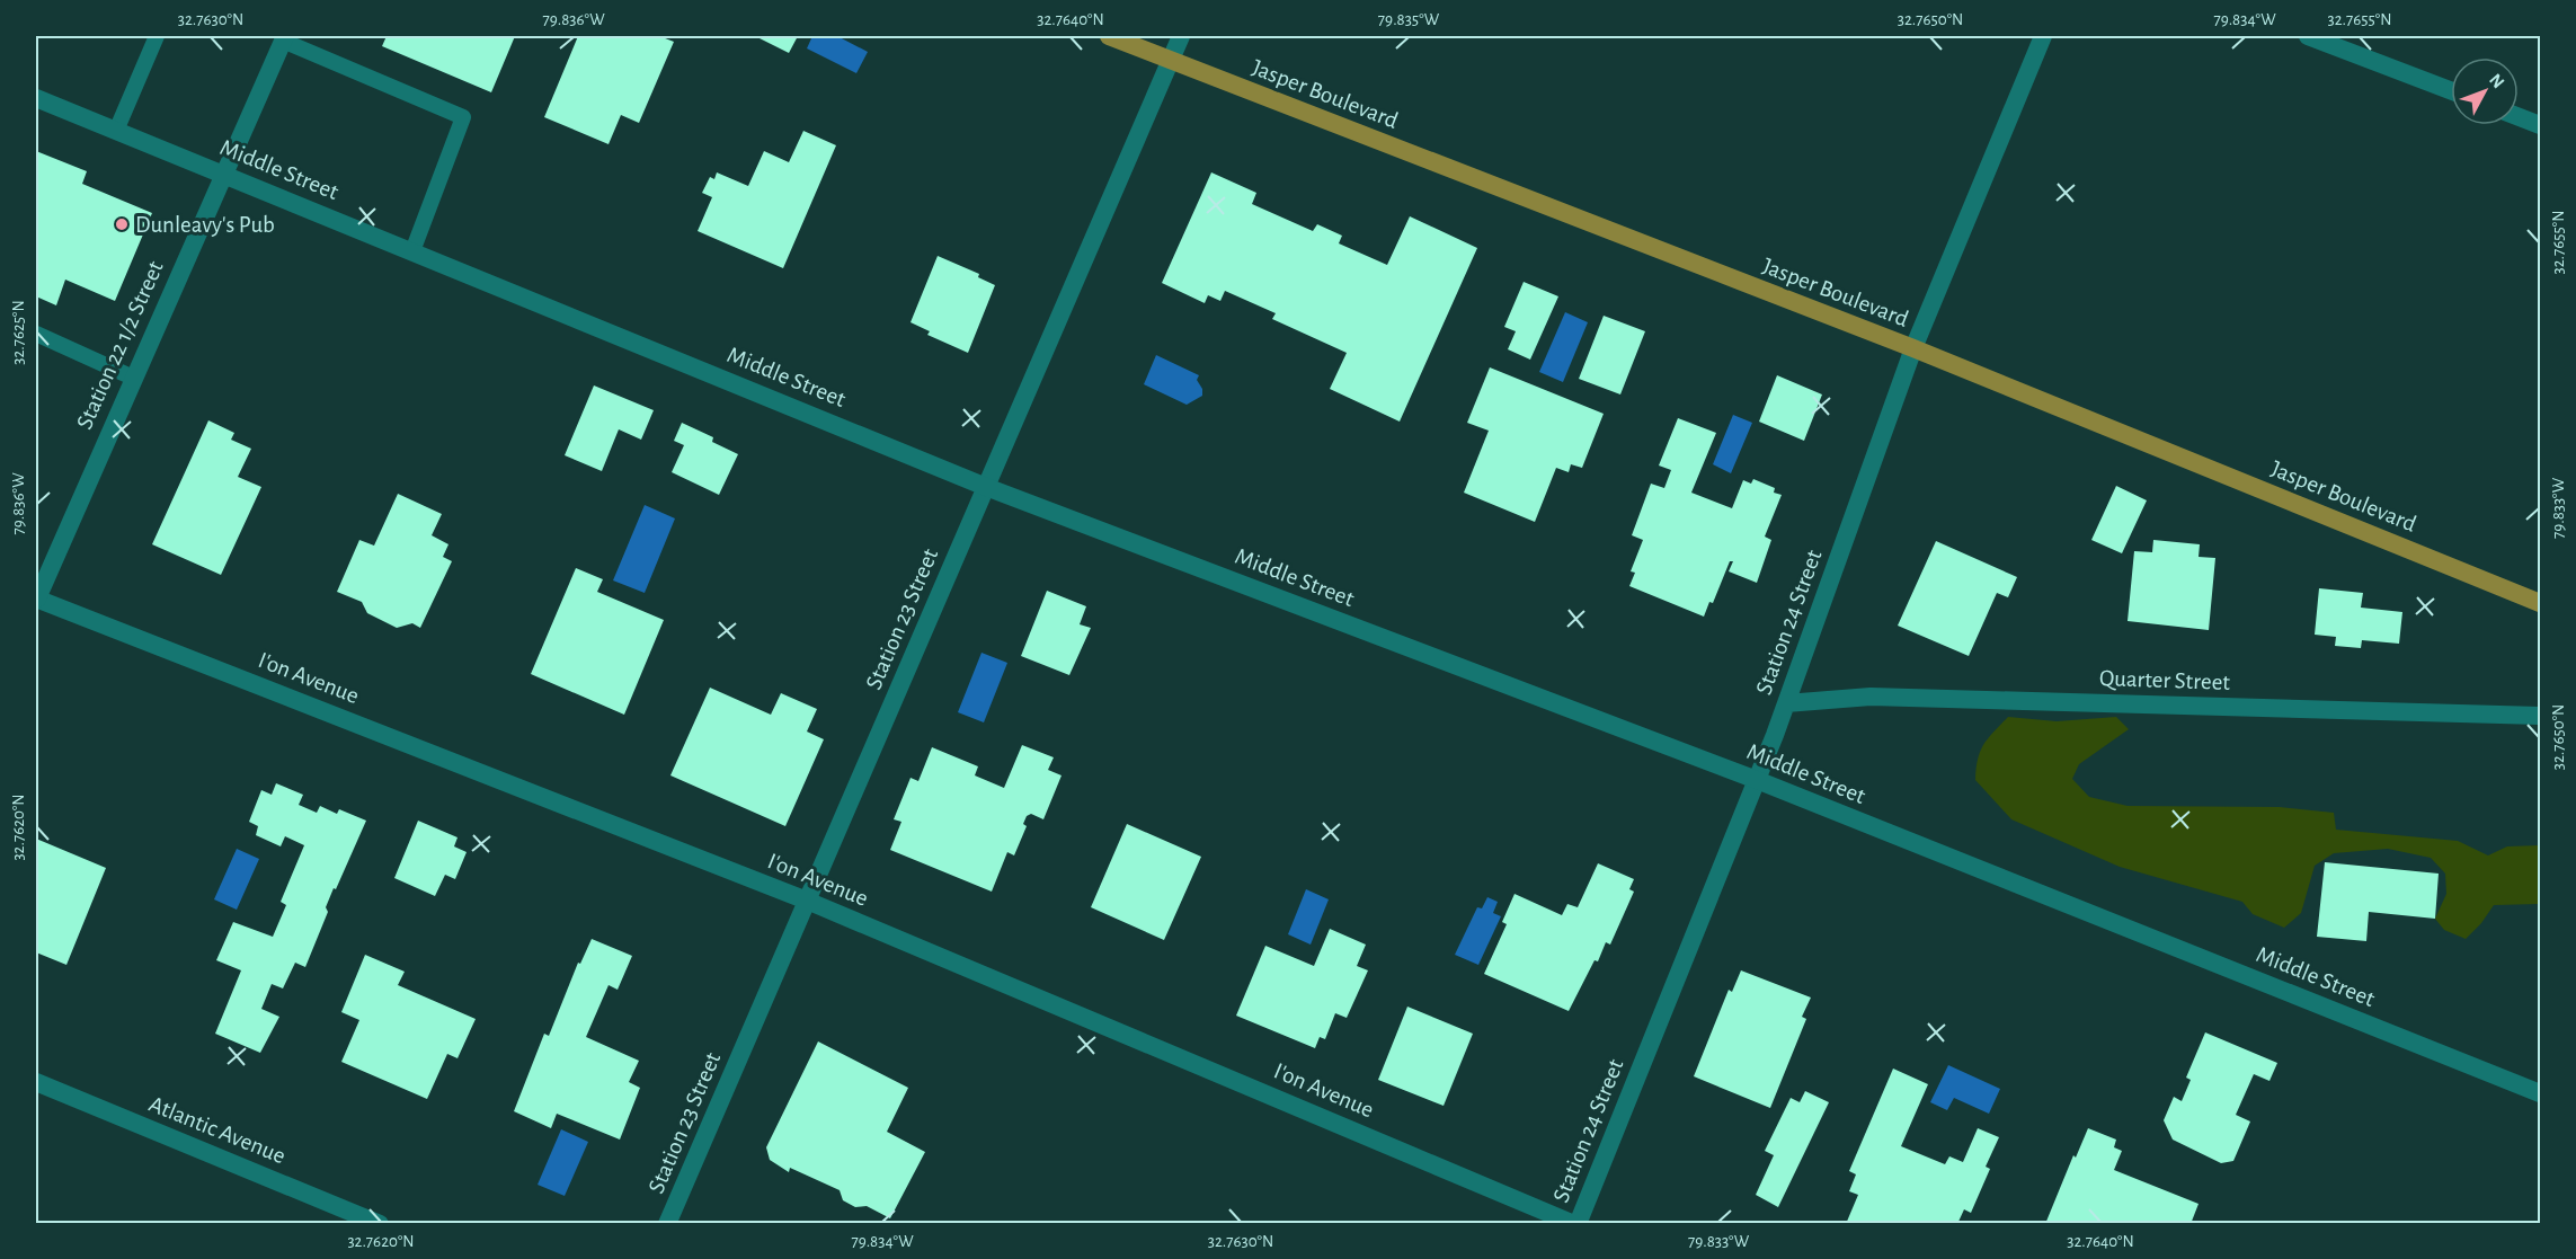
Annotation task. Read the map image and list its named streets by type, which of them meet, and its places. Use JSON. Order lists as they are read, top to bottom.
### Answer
{
  "streets": {
    "main road": ["Jasper Boulevard"],
    "street": [
      "Middle Street",
      "Station 22 1/2 Street",
      "Station 23 Street",
      "Station 24 Street",
      "I'on Avenue",
      "Quarter Street",
      "Atlantic Avenue"
    ]
  },
  "crossings": [
    ["Jasper Boulevard", "Station 23 Street"],
    ["Jasper Boulevard", "Station 24 Street"],
    ["Middle Street", "Station 22 1/2 Street"],
    ["Middle Street", "Station 23 Street"],
    ["Middle Street", "Station 24 Street"],
    ["Station 22 1/2 Street", "I'on Avenue"],
    ["Station 23 Street", "I'on Avenue"],
    ["Station 24 Street", "I'on Avenue"],
    ["Station 24 Street", "Quarter Street"]
  ],
  "places": ["Dunleavy's Pub"],
  "north": "top right",
  "coordinates": [
    "32.7630°N",
    "79.836°W",
    "32.7640°N",
    "79.835°W",
    "32.7650°N",
    "79.834°W",
    "32.7655°N",
    "32.7625°N",
    "79.833°W",
    "32.7620°N"
  ]
}
